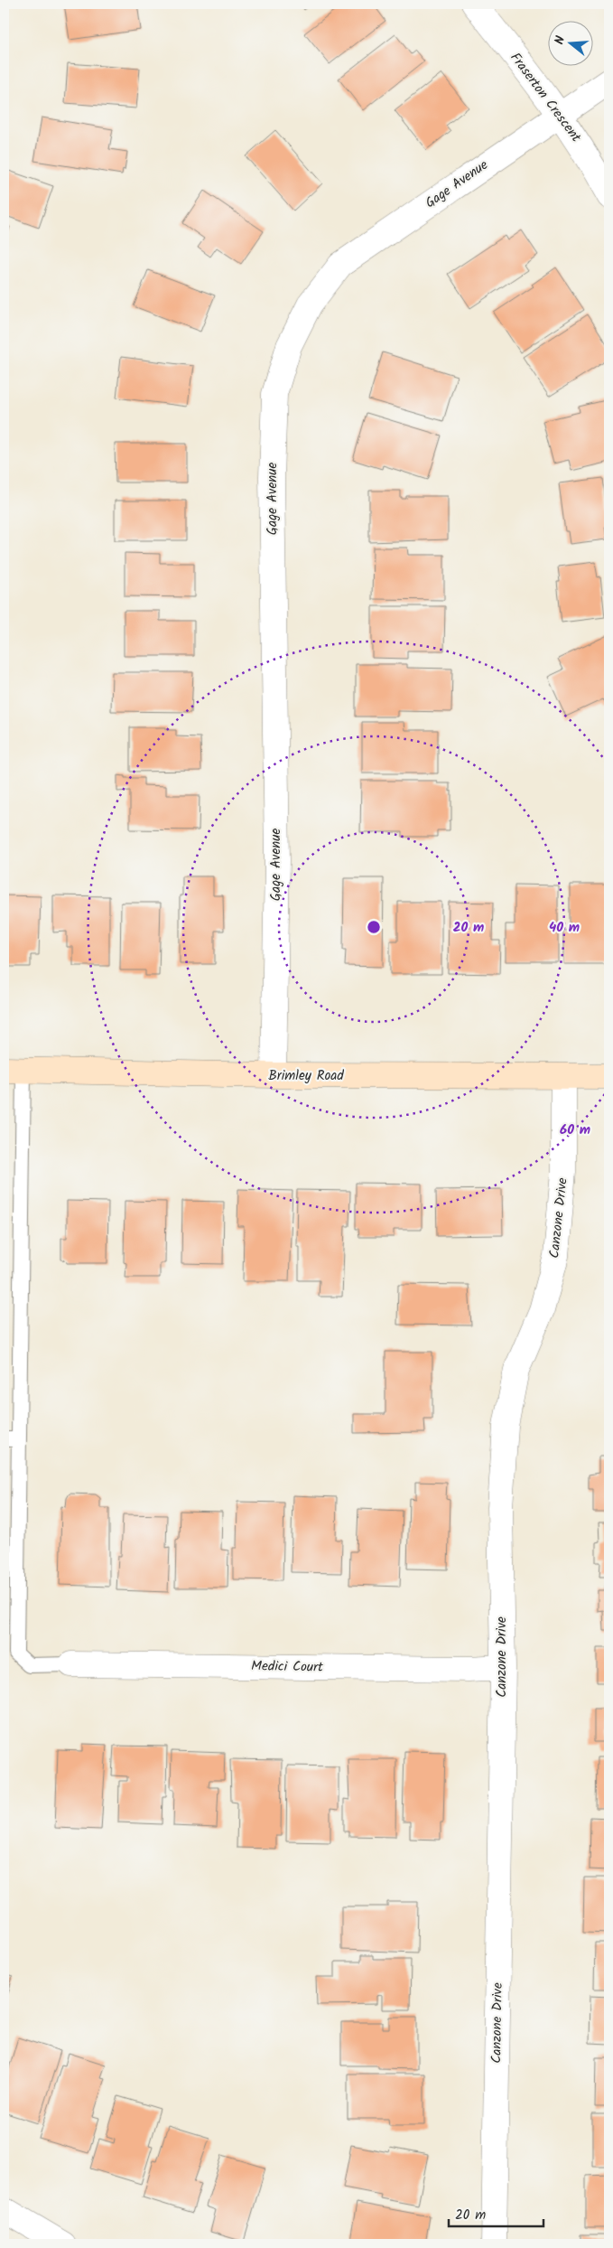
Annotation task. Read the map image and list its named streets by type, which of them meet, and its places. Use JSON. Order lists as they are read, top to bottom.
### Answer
{
  "streets": {
    "main road": ["Brimley Road"],
    "street": [
      "Fraserton Crescent",
      "Gage Avenue",
      "Canzone Drive",
      "Medici Court"
    ]
  },
  "crossings": [
    ["Fraserton Crescent", "Gage Avenue"],
    ["Gage Avenue", "Brimley Road"],
    ["Brimley Road", "Canzone Drive"],
    ["Canzone Drive", "Medici Court"]
  ],
  "scale_bar": "20 m",
  "north": "left",
  "rings": ["20 m", "40 m", "60 m"]
}
